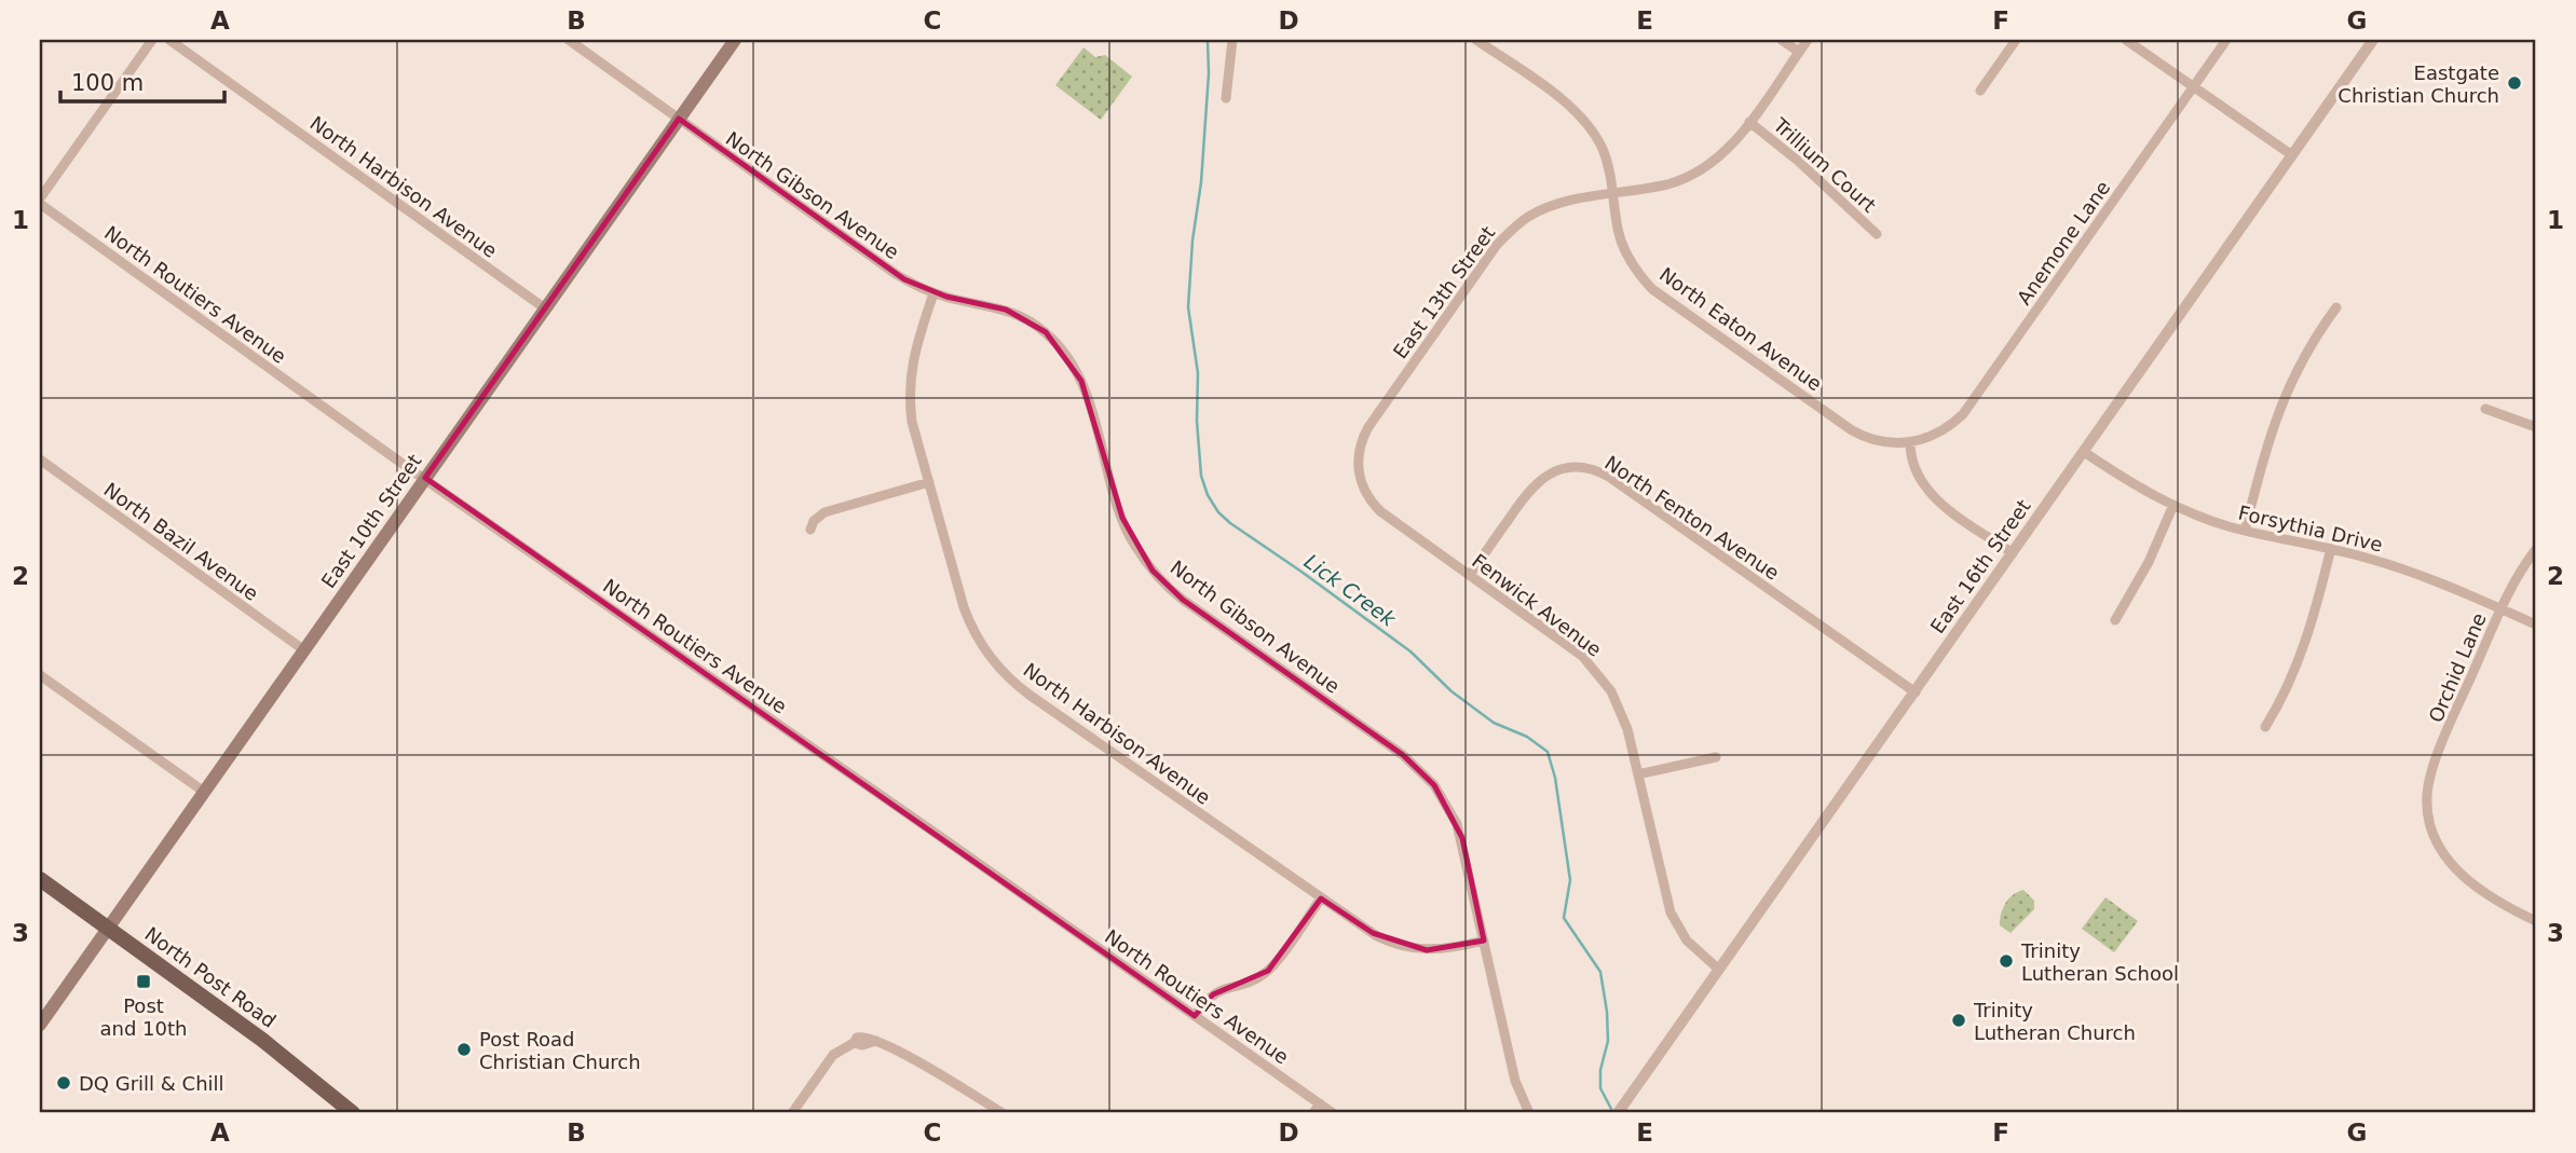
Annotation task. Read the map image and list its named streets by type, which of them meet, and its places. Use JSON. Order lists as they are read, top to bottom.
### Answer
{
  "streets": {
    "main road": ["East 10th Street", "North Post Road"],
    "street": [
      "Trillium Court",
      "North Harbison Avenue",
      "North Gibson Avenue",
      "Anemone Lane",
      "East 13th Street",
      "North Routiers Avenue",
      "North Eaton Avenue",
      "North Fenton Avenue",
      "Forsythia Drive",
      "North Bazil Avenue",
      "East 16th Street",
      "Fenwick Avenue",
      "Orchid Lane"
    ]
  },
  "crossings": [
    ["Trillium Court", "East 13th Street"],
    ["North Harbison Avenue", "North Gibson Avenue"],
    ["North Harbison Avenue", "East 10th Street"],
    ["North Gibson Avenue", "East 10th Street"],
    ["Anemone Lane", "North Eaton Avenue"],
    ["East 13th Street", "North Eaton Avenue"],
    ["East 13th Street", "Fenwick Avenue"],
    ["North Routiers Avenue", "East 10th Street"],
    ["North Fenton Avenue", "East 16th Street"],
    ["North Fenton Avenue", "Fenwick Avenue"],
    ["East 10th Street", "North Bazil Avenue"],
    ["East 10th Street", "North Post Road"],
    ["Forsythia Drive", "East 16th Street"],
    ["Forsythia Drive", "Orchid Lane"],
    ["East 16th Street", "Fenwick Avenue"]
  ],
  "water": ["Lick Creek"],
  "places": {
    "other": [
      "Eastgate Christian Church",
      "Trinity Lutheran School",
      "Trinity Lutheran Church",
      "Post Road Christian Church",
      "DQ Grill & Chill"
    ],
    "transit": ["Post and 10th"]
  },
  "scale_bar": "100 m",
  "grid": {
    "columns": [
      "A",
      "B",
      "C",
      "D",
      "E",
      "F",
      "G"
    ],
    "rows": ["1", "2", "3"]
  }
}
